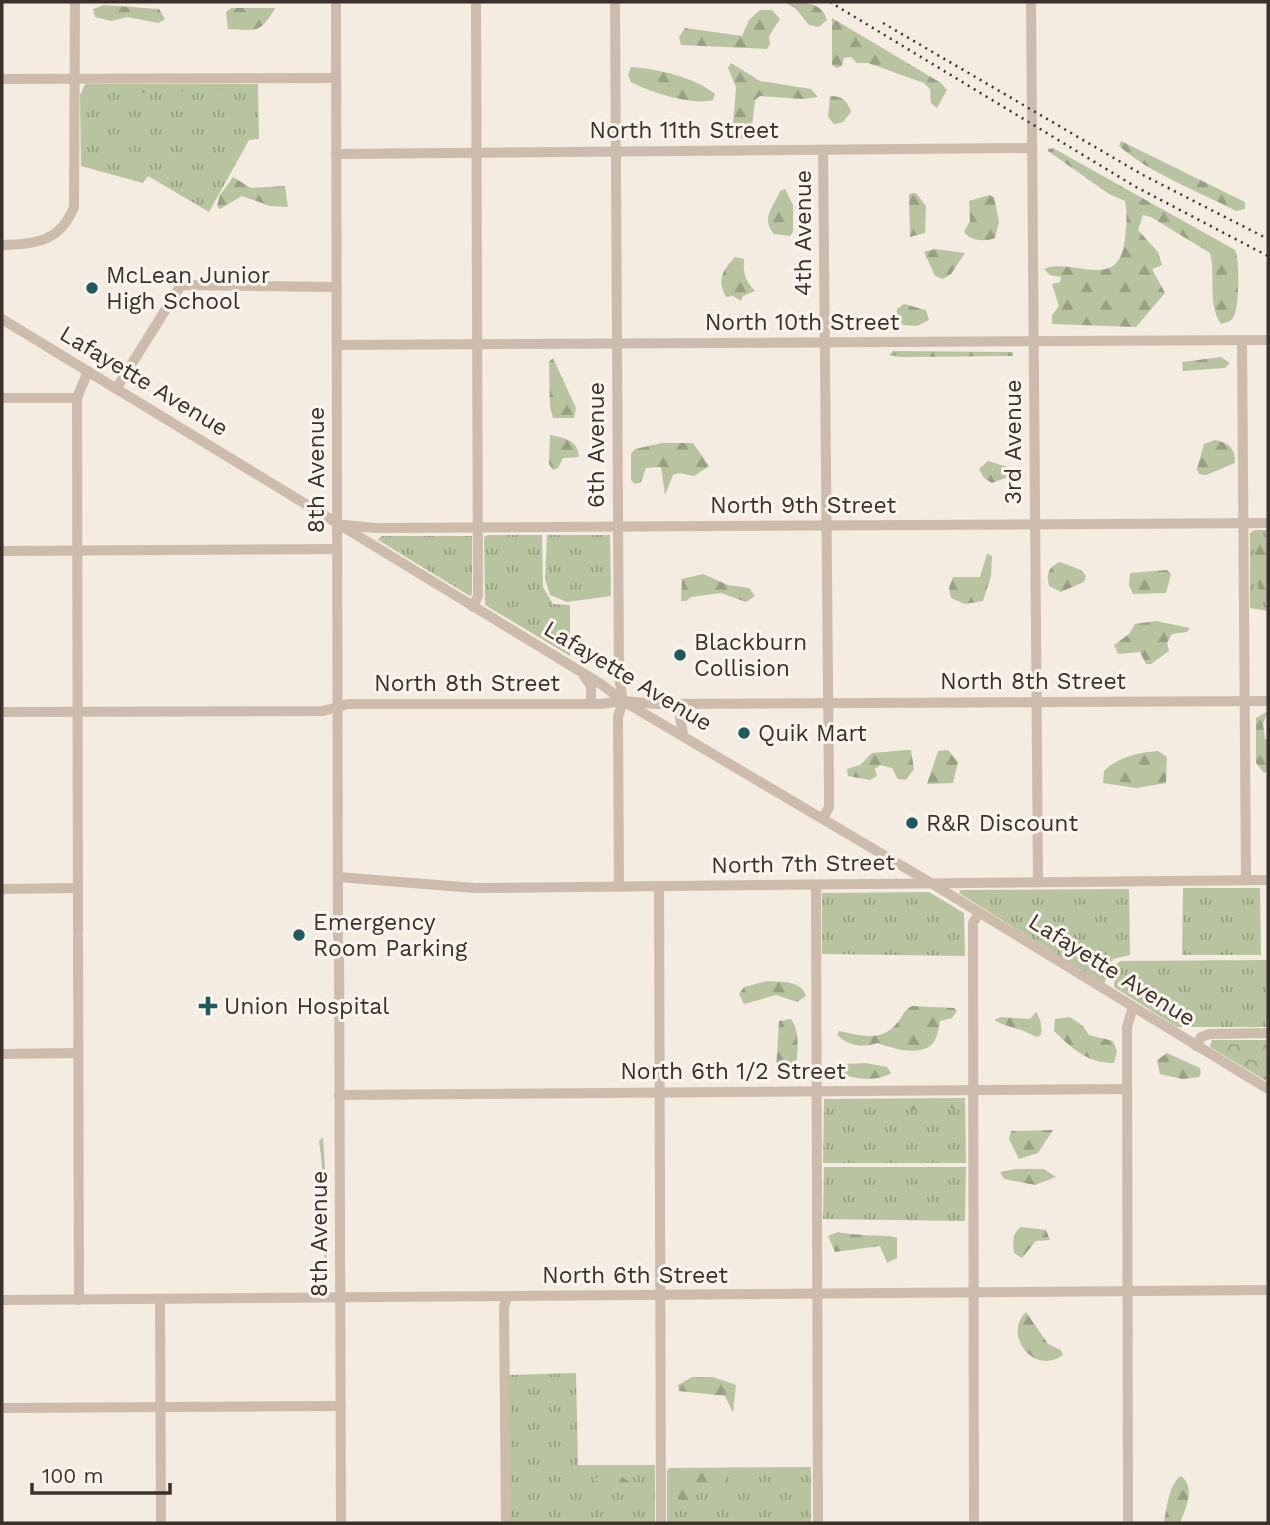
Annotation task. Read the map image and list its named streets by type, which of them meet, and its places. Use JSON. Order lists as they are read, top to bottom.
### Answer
{
  "streets": {
    "street": [
      "North 11th Street",
      "4th Avenue",
      "North 10th Street",
      "Lafayette Avenue",
      "3rd Avenue",
      "6th Avenue",
      "8th Avenue",
      "North 9th Street",
      "North 8th Street",
      "North 7th Street",
      "North 6th 1/2 Street",
      "North 6th Street"
    ]
  },
  "crossings": [
    ["North 11th Street", "4th Avenue"],
    ["North 11th Street", "3rd Avenue"],
    ["North 11th Street", "6th Avenue"],
    ["North 11th Street", "8th Avenue"],
    ["4th Avenue", "North 10th Street"],
    ["4th Avenue", "Lafayette Avenue"],
    ["4th Avenue", "North 9th Street"],
    ["4th Avenue", "North 8th Street"],
    ["North 10th Street", "3rd Avenue"],
    ["North 10th Street", "6th Avenue"],
    ["North 10th Street", "8th Avenue"],
    ["Lafayette Avenue", "6th Avenue"],
    ["Lafayette Avenue", "8th Avenue"],
    ["Lafayette Avenue", "North 9th Street"],
    ["Lafayette Avenue", "North 8th Street"],
    ["Lafayette Avenue", "North 7th Street"],
    ["3rd Avenue", "North 9th Street"],
    ["3rd Avenue", "North 8th Street"],
    ["3rd Avenue", "North 7th Street"],
    ["6th Avenue", "North 9th Street"],
    ["6th Avenue", "North 8th Street"],
    ["6th Avenue", "North 7th Street"],
    ["8th Avenue", "North 9th Street"],
    ["8th Avenue", "North 8th Street"],
    ["8th Avenue", "North 7th Street"],
    ["8th Avenue", "North 6th 1/2 Street"],
    ["8th Avenue", "North 6th Street"]
  ],
  "places": {
    "other": [
      "McLean Junior High School",
      "Blackburn Collision",
      "Quik Mart",
      "R&R Discount",
      "Emergency Room Parking"
    ],
    "health": ["Union Hospital"]
  },
  "scale_bar": "100 m"
}
